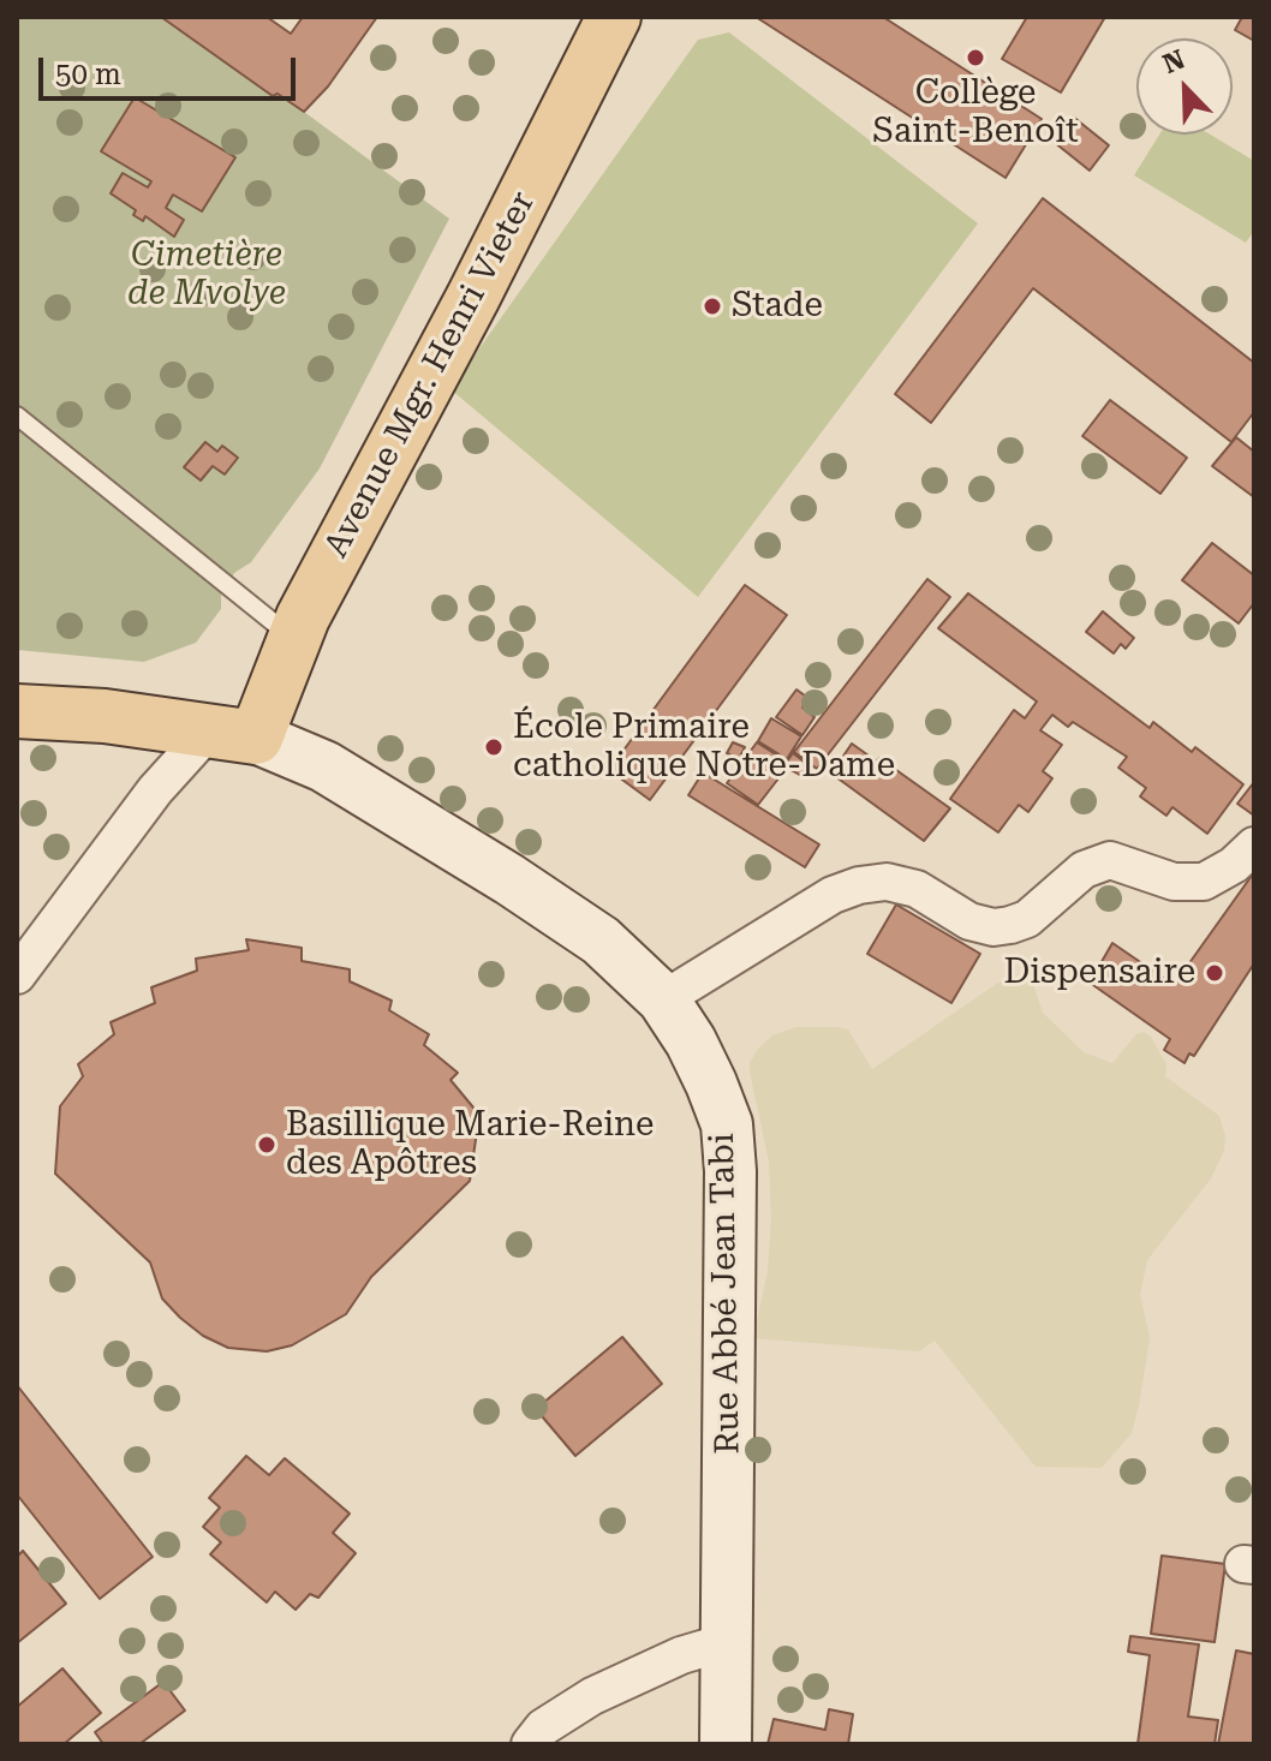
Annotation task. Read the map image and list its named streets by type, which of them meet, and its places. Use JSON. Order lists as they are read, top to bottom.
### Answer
{
  "streets": {
    "main road": ["Avenue Mgr. Henri Vieter", "Rue Abbé Jean Tabi"]
  },
  "crossings": [
    ["Avenue Mgr. Henri Vieter", "Rue Abbé Jean Tabi"]
  ],
  "parks": ["Cimetière de Mvolye"],
  "places": [
    "Collège Saint-Benoît",
    "Stade",
    "École Primaire catholique Notre-Dame",
    "Dispensaire",
    "Basillique Marie-Reine des Apôtres"
  ],
  "scale_bar": "50 m",
  "north": "top left"
}
